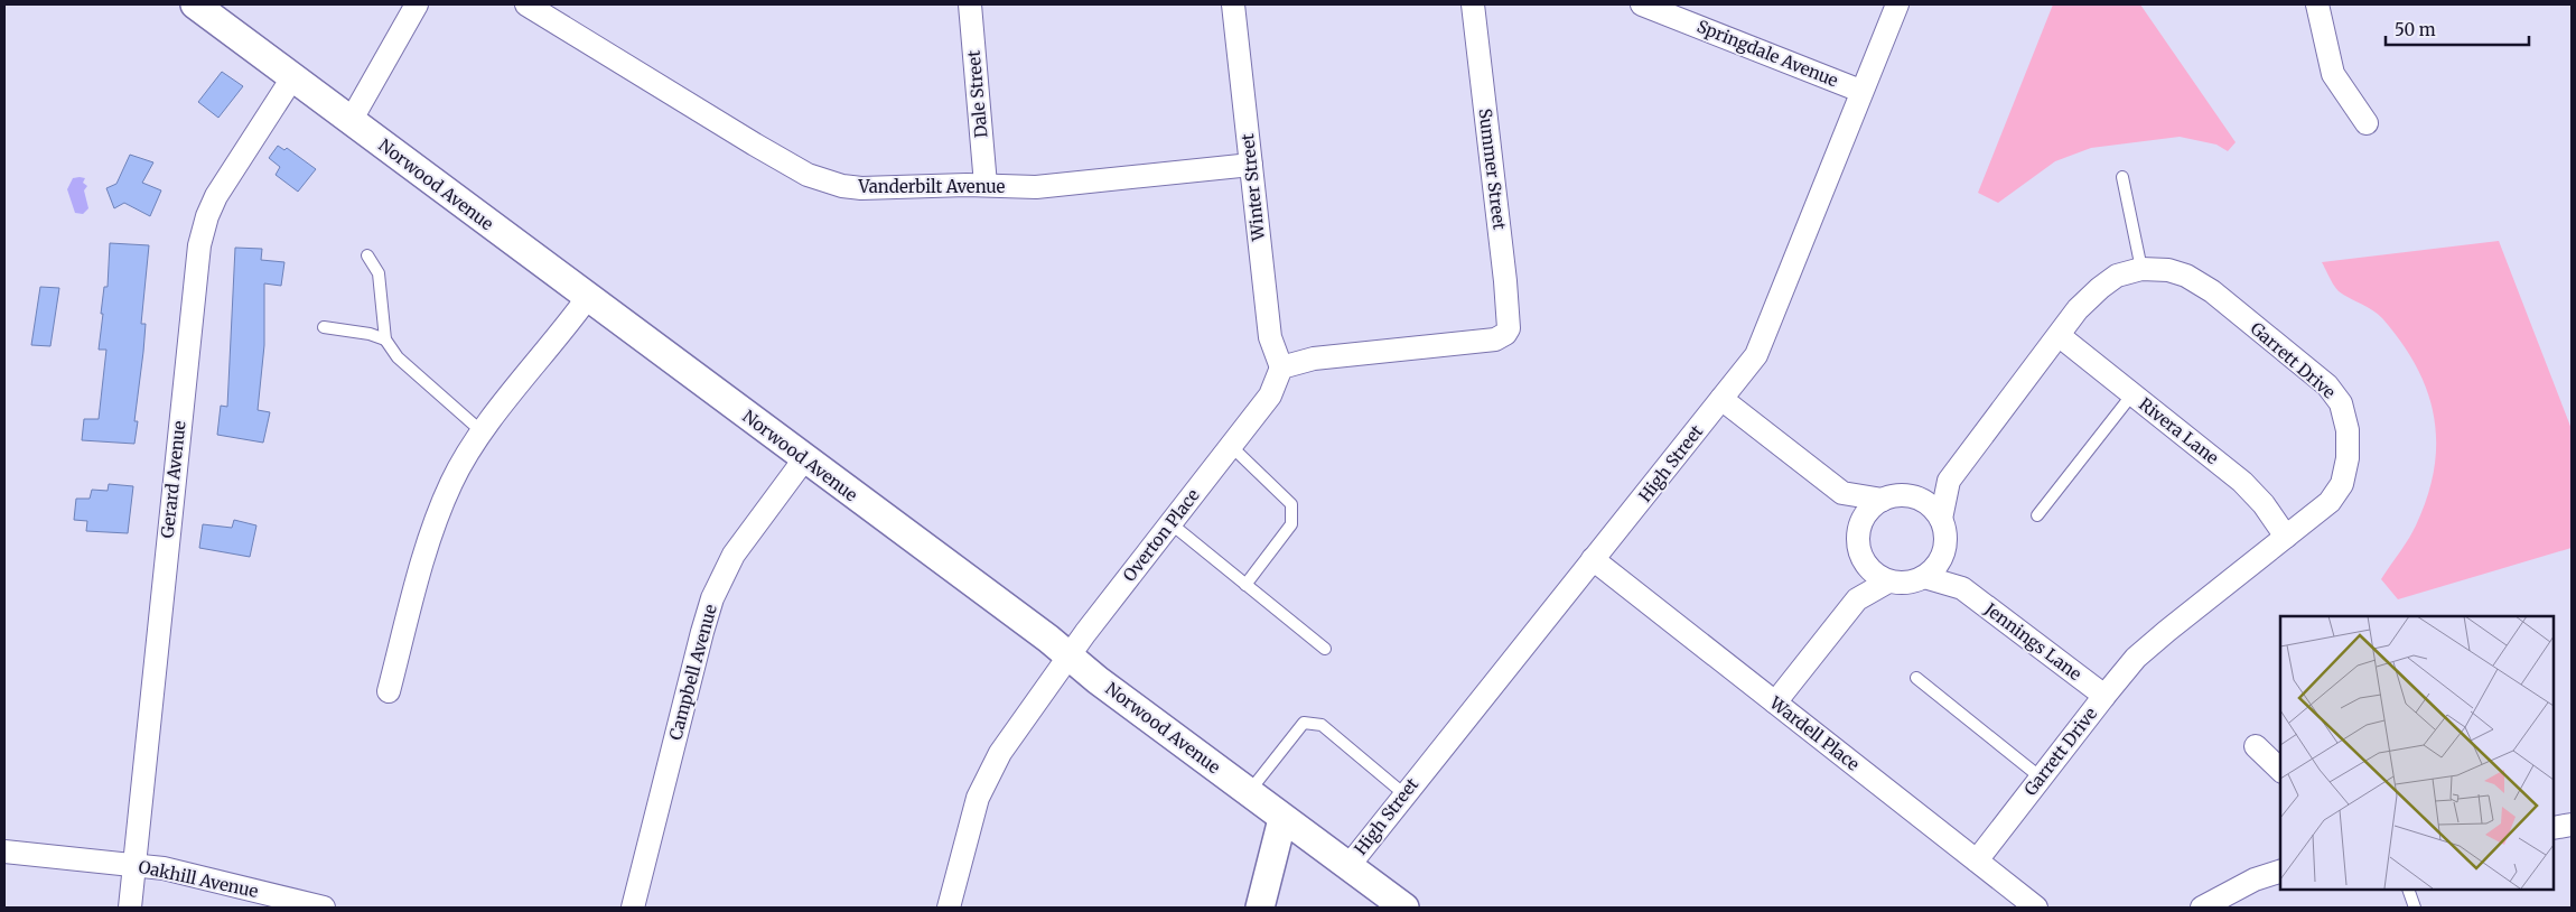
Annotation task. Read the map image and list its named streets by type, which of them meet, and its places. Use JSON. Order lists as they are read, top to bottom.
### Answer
{
  "streets": {
    "street": [
      "Springdale Avenue",
      "Dale Street",
      "Summer Street",
      "Norwood Avenue",
      "Vanderbilt Avenue",
      "Winter Street",
      "Garrett Drive",
      "Rivera Lane",
      "High Street",
      "Gerard Avenue",
      "Overton Place",
      "Jennings Lane",
      "Campbell Avenue",
      "Wardell Place",
      "Oakhill Avenue"
    ]
  },
  "crossings": [
    ["Springdale Avenue", "High Street"],
    ["Dale Street", "Vanderbilt Avenue"],
    ["Summer Street", "Winter Street"],
    ["Summer Street", "Overton Place"],
    ["Norwood Avenue", "High Street"],
    ["Norwood Avenue", "Gerard Avenue"],
    ["Norwood Avenue", "Overton Place"],
    ["Norwood Avenue", "Campbell Avenue"],
    ["Vanderbilt Avenue", "Winter Street"],
    ["Winter Street", "Overton Place"],
    ["Garrett Drive", "Rivera Lane"],
    ["Garrett Drive", "Jennings Lane"],
    ["Garrett Drive", "Wardell Place"],
    ["High Street", "Wardell Place"],
    ["Gerard Avenue", "Oakhill Avenue"]
  ],
  "scale_bar": "50 m"
}
